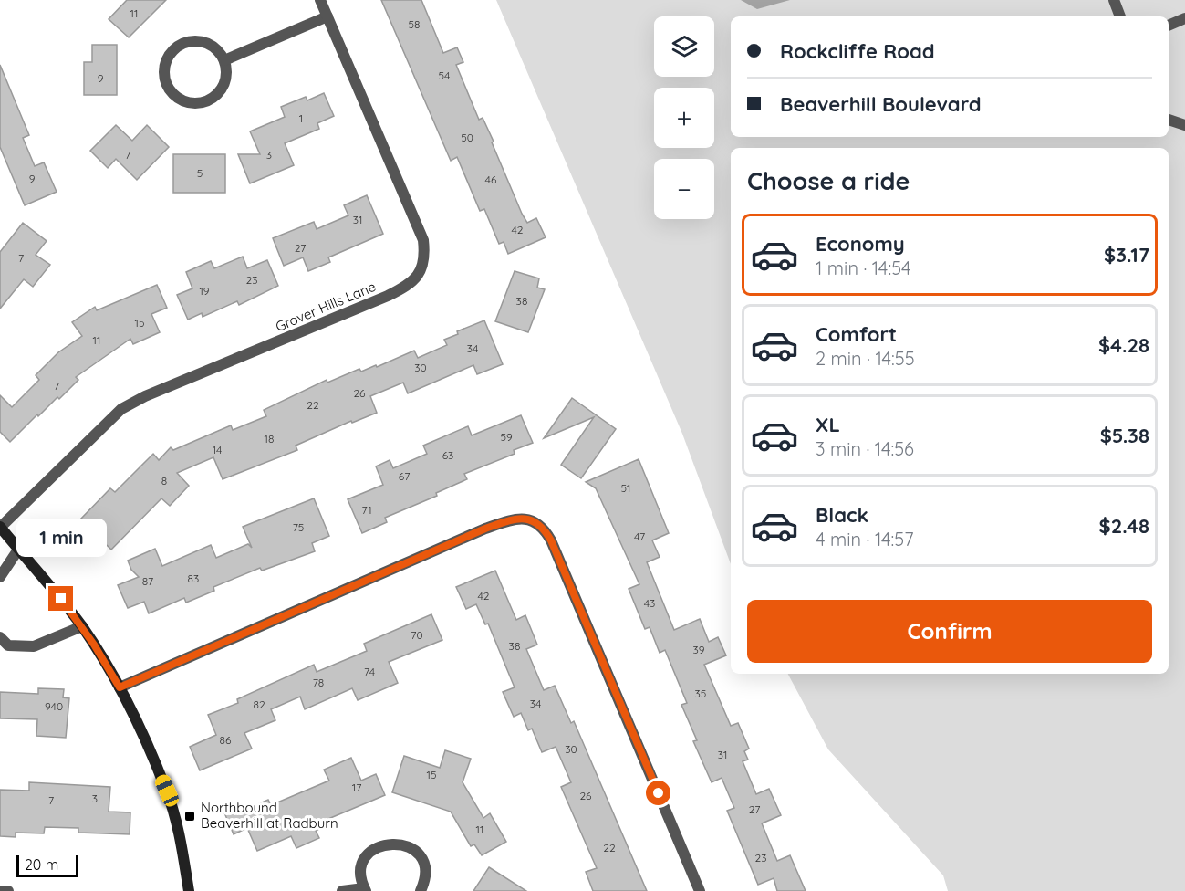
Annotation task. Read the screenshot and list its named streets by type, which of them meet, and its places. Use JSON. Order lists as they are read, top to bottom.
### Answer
{
  "streets": {
    "street": ["Grover Hills Lane"]
  },
  "places": {
    "transit": ["Northbound Beaverhill at Radburn"]
  },
  "house_numbers": [
    "11",
    "58",
    "54",
    "9",
    "1",
    "50",
    "7",
    "3",
    "5",
    "9",
    "46",
    "31",
    "42",
    "27",
    "7",
    "23",
    "19",
    "38",
    "15",
    "11",
    "34",
    "30",
    "7",
    "26",
    "22",
    "59",
    "18",
    "14",
    "63",
    "67",
    "8",
    "51",
    "71",
    "75",
    "47",
    "83",
    "87",
    "42",
    "43",
    "70",
    "38",
    "39",
    "74",
    "78",
    "35",
    "34",
    "82",
    "940",
    "86",
    "30",
    "31",
    "15",
    "17",
    "26",
    "3",
    "7",
    "27",
    "11",
    "22",
    "23"
  ],
  "scale_bar": "20 m",
  "page": {
    "map_buttons": ["+", "−"],
    "banner": ["Rockcliffe Road", "Beaverhill Boulevard"],
    "heading": "Choose a ride",
    "list": [
      {
        "name": "Economy",
        "note": "1 min · 14:54",
        "value": "$3.17"
      },
      {
        "name": "Comfort",
        "note": "2 min · 14:55",
        "value": "$4.28"
      },
      {
        "name": "XL",
        "note": "3 min · 14:56",
        "value": "$5.38"
      },
      {
        "name": "Black",
        "note": "4 min · 14:57",
        "value": "$2.48"
      }
    ],
    "bubble": "1 min",
    "buttons": "Confirm",
    "scale": "20 m"
  }
}
